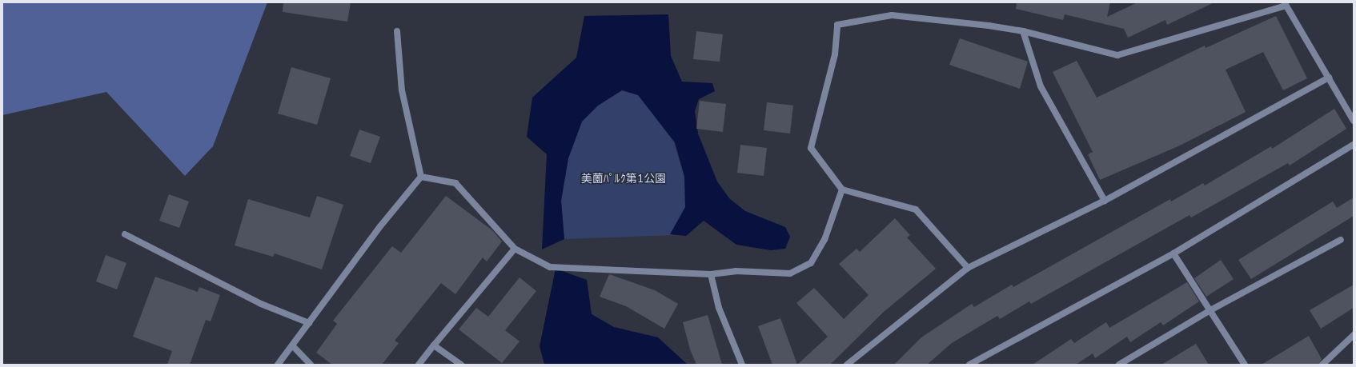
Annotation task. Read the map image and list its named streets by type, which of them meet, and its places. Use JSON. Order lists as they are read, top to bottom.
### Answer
{
  "parks": ["美薗ﾊﾟﾙｸ第1公園"]
}
